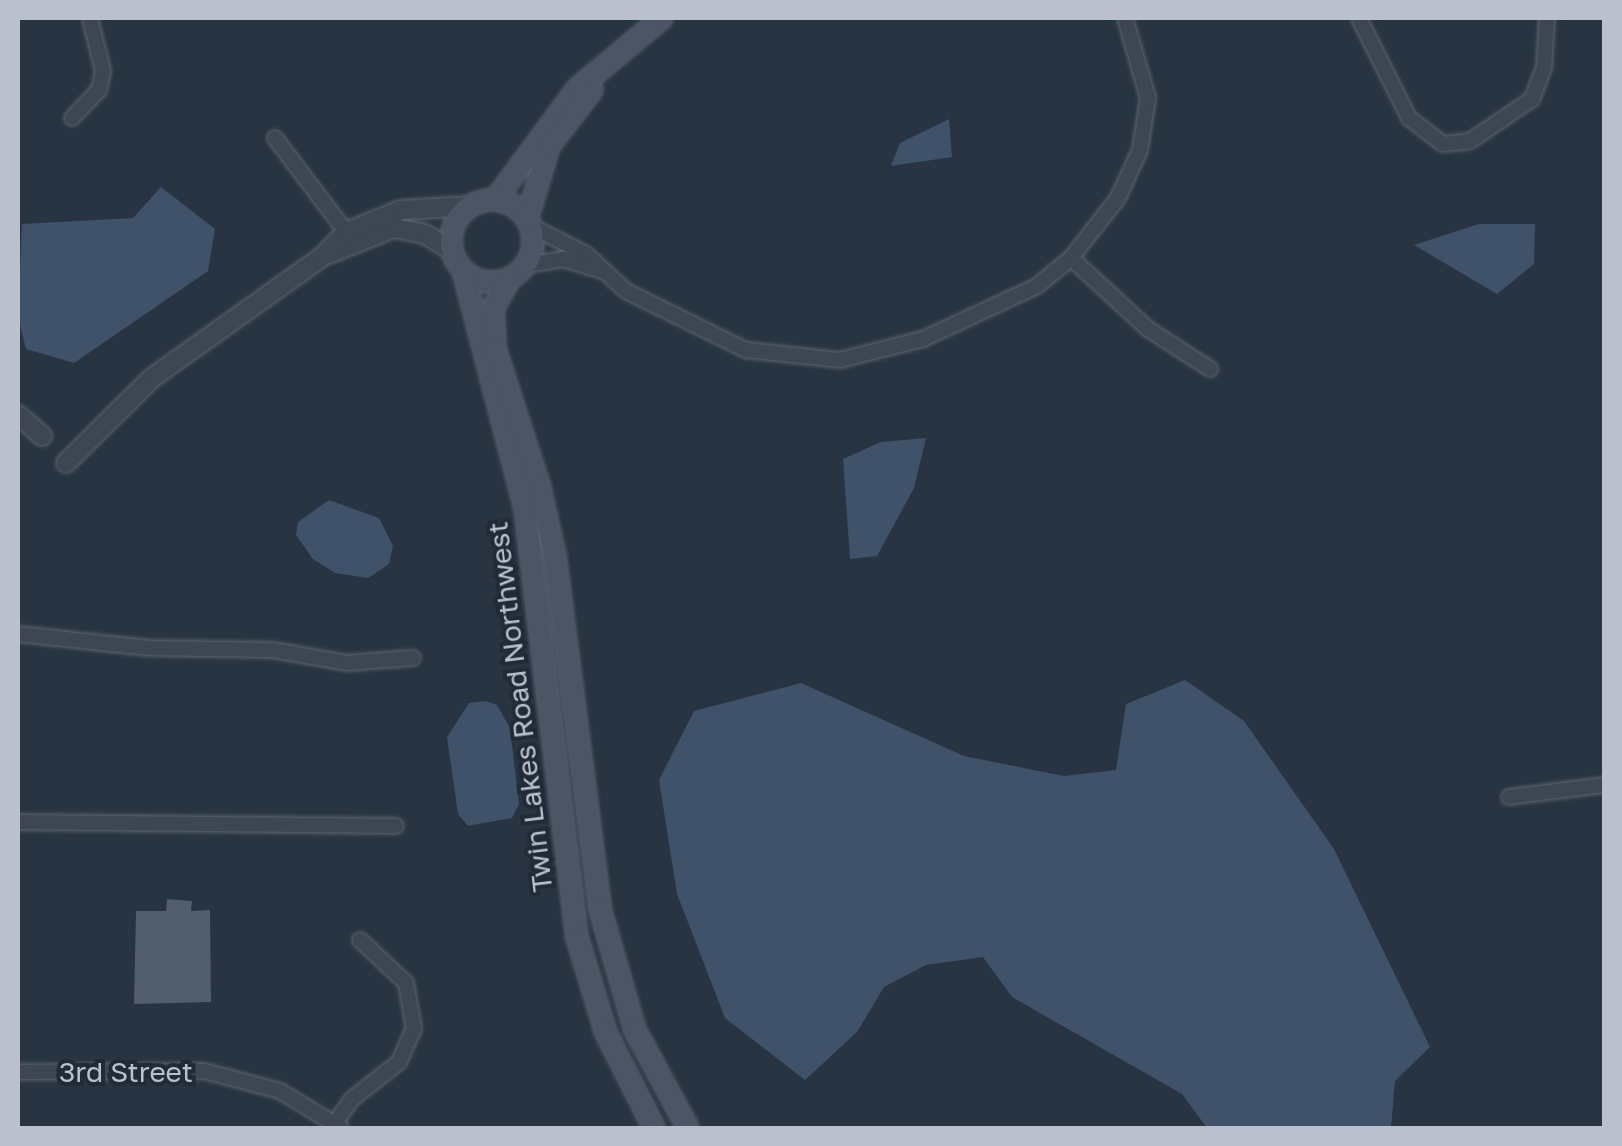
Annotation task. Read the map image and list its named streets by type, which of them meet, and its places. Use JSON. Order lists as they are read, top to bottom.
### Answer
{
  "streets": {
    "main road": ["Twin Lakes Road Northwest"],
    "street": ["3rd Street"]
  }
}
